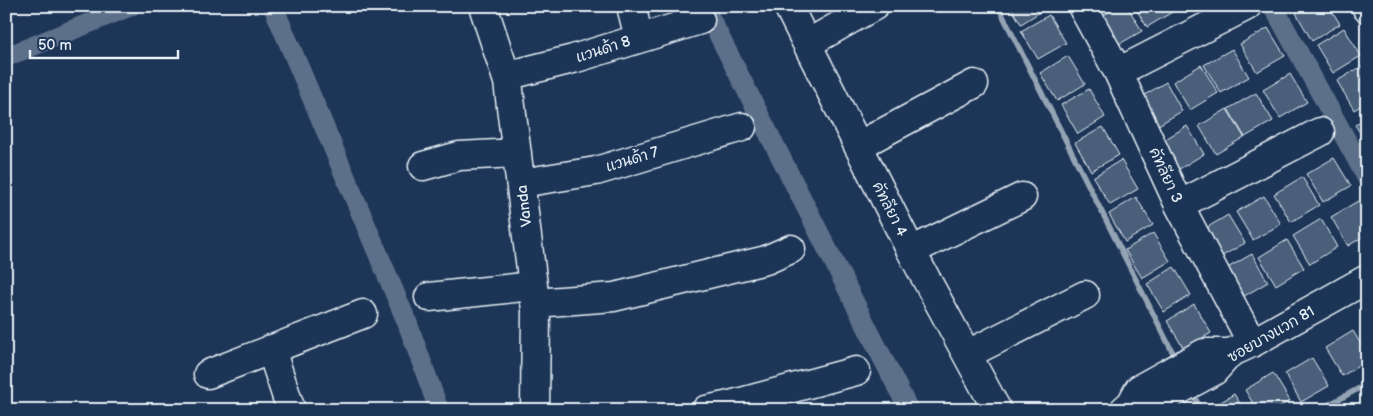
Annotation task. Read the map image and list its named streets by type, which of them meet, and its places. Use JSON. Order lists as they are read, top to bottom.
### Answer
{
  "streets": {
    "street": [
      "แวนด้า 8",
      "แวนด้า 7",
      "คัทลียา 3",
      "Vanda",
      "คัทลียา 4",
      "ซอยบางแวก 81"
    ]
  },
  "crossings": [
    ["แวนด้า 8", "Vanda"],
    ["แวนด้า 7", "Vanda"],
    ["คัทลียา 3", "ซอยบางแวก 81"]
  ],
  "scale_bar": "50 m"
}
